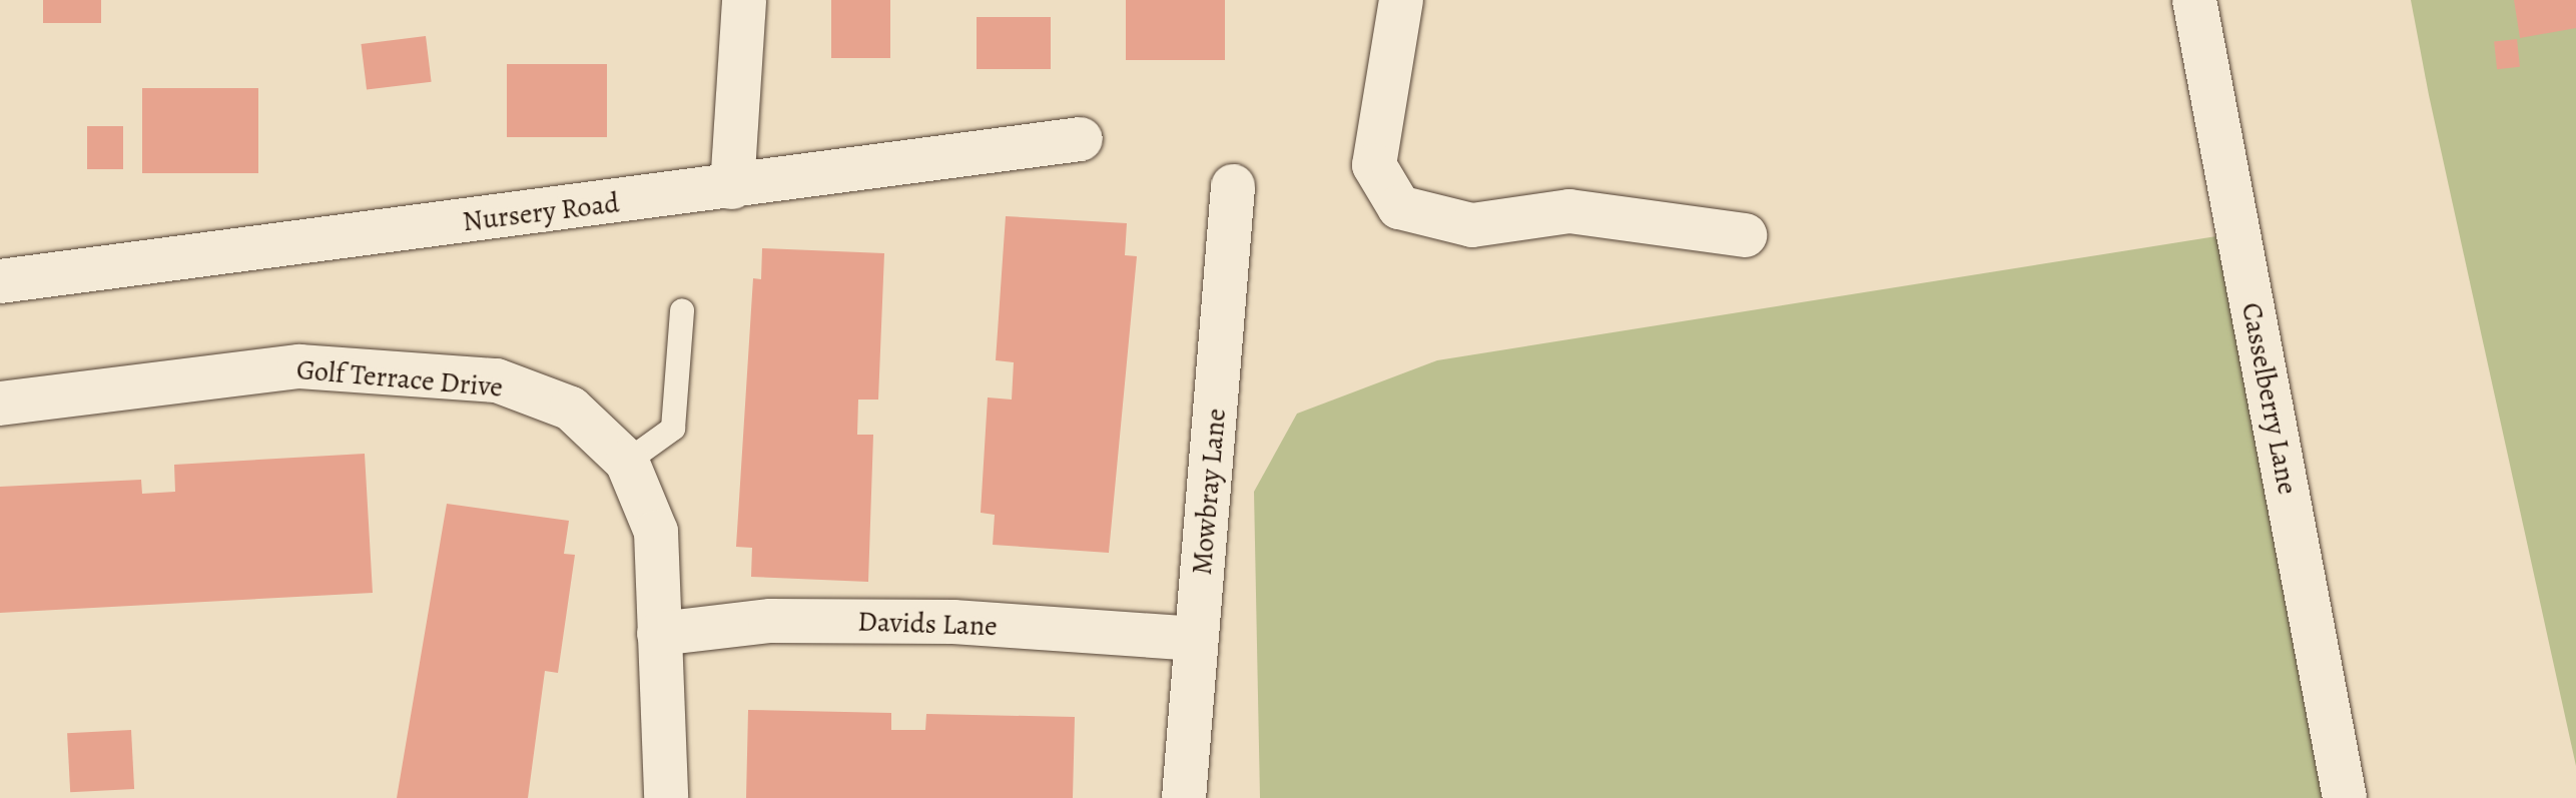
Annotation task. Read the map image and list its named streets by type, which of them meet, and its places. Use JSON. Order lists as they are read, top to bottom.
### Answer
{
  "streets": {
    "street": [
      "Nursery Road",
      "Golf Terrace Drive",
      "Casselberry Lane",
      "Mowbray Lane",
      "Davids Lane"
    ]
  },
  "crossings": [
    ["Golf Terrace Drive", "Davids Lane"],
    ["Mowbray Lane", "Davids Lane"]
  ]
}
